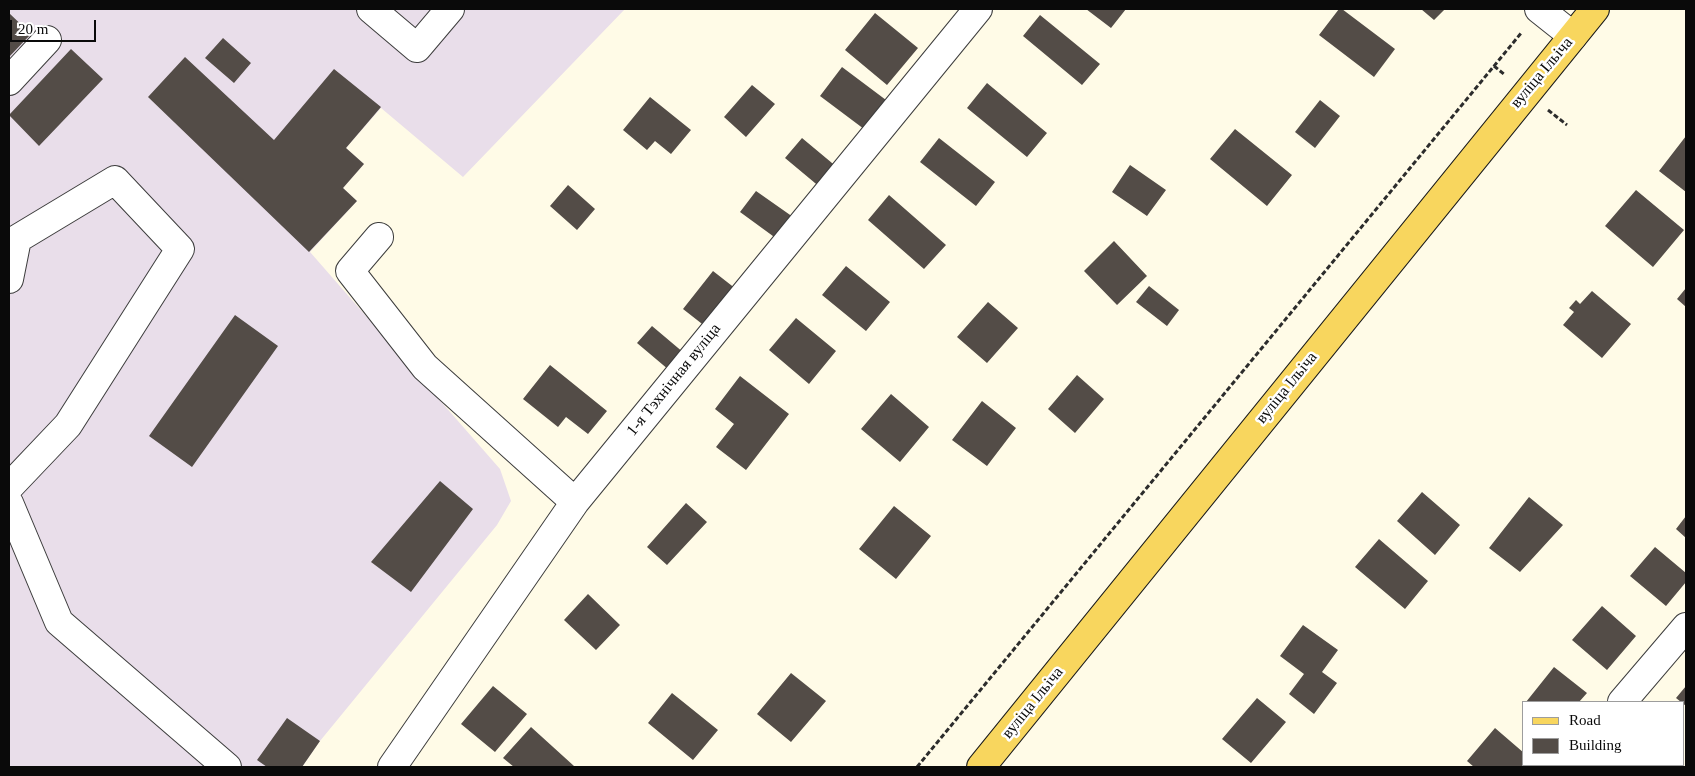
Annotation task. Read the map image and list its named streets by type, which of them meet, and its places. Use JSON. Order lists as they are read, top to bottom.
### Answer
{
  "streets": {
    "main road": ["вуліца Ільіча"],
    "street": ["1-я Тэхнічная вуліца"]
  },
  "legend": ["Road", "Building"],
  "scale_bar": "20 m"
}
